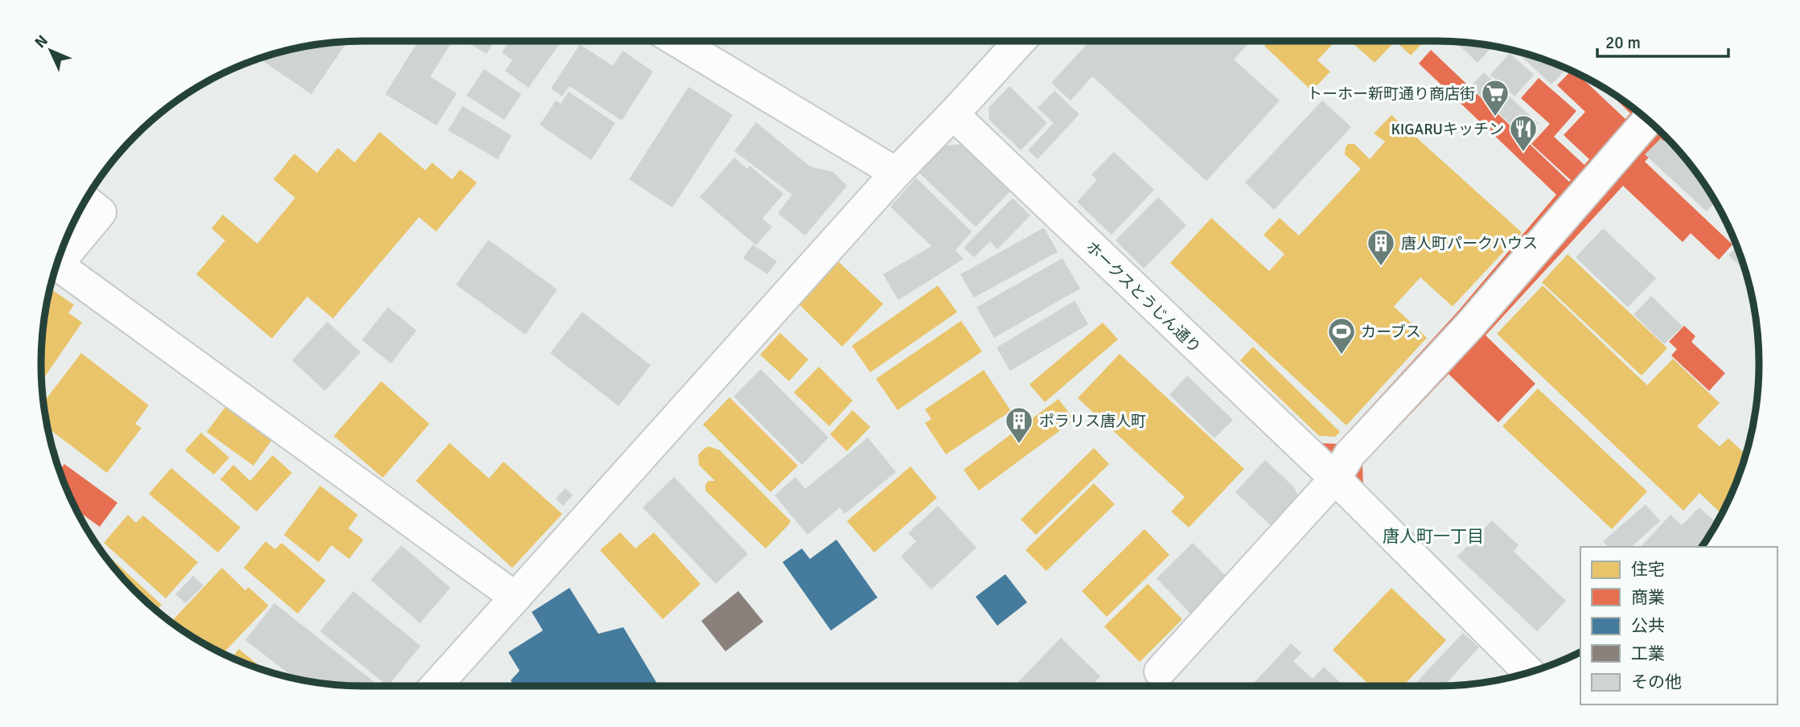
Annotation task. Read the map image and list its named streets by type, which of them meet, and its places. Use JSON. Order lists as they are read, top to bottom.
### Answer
{
  "streets": {
    "street": ["ホークスとうじん通り"]
  },
  "districts": ["唐人町一丁目"],
  "places": {
    "supermarket": ["トーホー新町通り商店街"],
    "restaurant": ["KIGARUキッチン"],
    "building": ["唐人町パークハウス", "ポラリス唐人町"],
    "sports": ["カーブス"]
  },
  "legend": [
    "住宅",
    "商業",
    "公共",
    "工業",
    "その他"
  ],
  "scale_bar": "20 m",
  "north": "top left"
}
